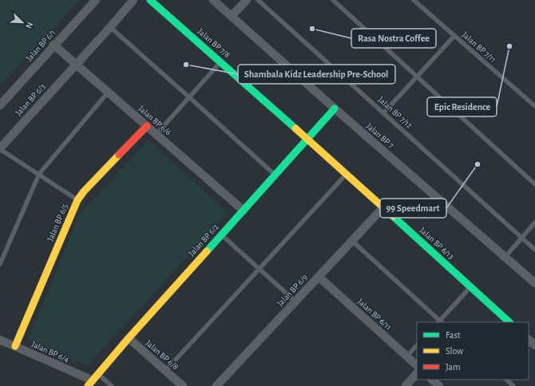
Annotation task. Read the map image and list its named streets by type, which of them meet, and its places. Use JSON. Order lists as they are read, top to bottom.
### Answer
{
  "streets": {
    "street": [
      "Jalan BP 7/8",
      "Jalan BP 6/1",
      "Jalan BP 6/3",
      "Jalan BP 6/6",
      "Jalan BP 7",
      "Jalan BP 6/5",
      "Jalan BP 6/2",
      "Jalan BP 6/13",
      "Jalan BP 6/9",
      "Jalan BP 6/11",
      "Jalan BP 6/4",
      "Jalan BP 6/8"
    ],
    "lane": ["Jalan BP 7/11", "Jalan BP 7/12"]
  },
  "crossings": [
    ["Jalan BP 7/8", "Jalan BP 6/2"],
    ["Jalan BP 7/8", "Jalan BP 6/13"],
    ["Jalan BP 6/1", "Jalan BP 6/6"],
    ["Jalan BP 6/3", "Jalan BP 6/6"],
    ["Jalan BP 6/6", "Jalan BP 6/5"],
    ["Jalan BP 6/6", "Jalan BP 6/2"],
    ["Jalan BP 7", "Jalan BP 6/2"],
    ["Jalan BP 6/5", "Jalan BP 6/4"],
    ["Jalan BP 6/2", "Jalan BP 6/13"],
    ["Jalan BP 6/2", "Jalan BP 6/4"],
    ["Jalan BP 6/2", "Jalan BP 6/8"],
    ["Jalan BP 6/13", "Jalan BP 6/9"],
    ["Jalan BP 6/9", "Jalan BP 6/11"]
  ],
  "places": [
    "Rasa Nostra Coffee",
    "Epic Residence",
    "Shambala Kidz Leadership Pre-School",
    "99 Speedmart"
  ],
  "legend": ["Fast", "Slow", "Jam"],
  "north": "bottom right"
}
